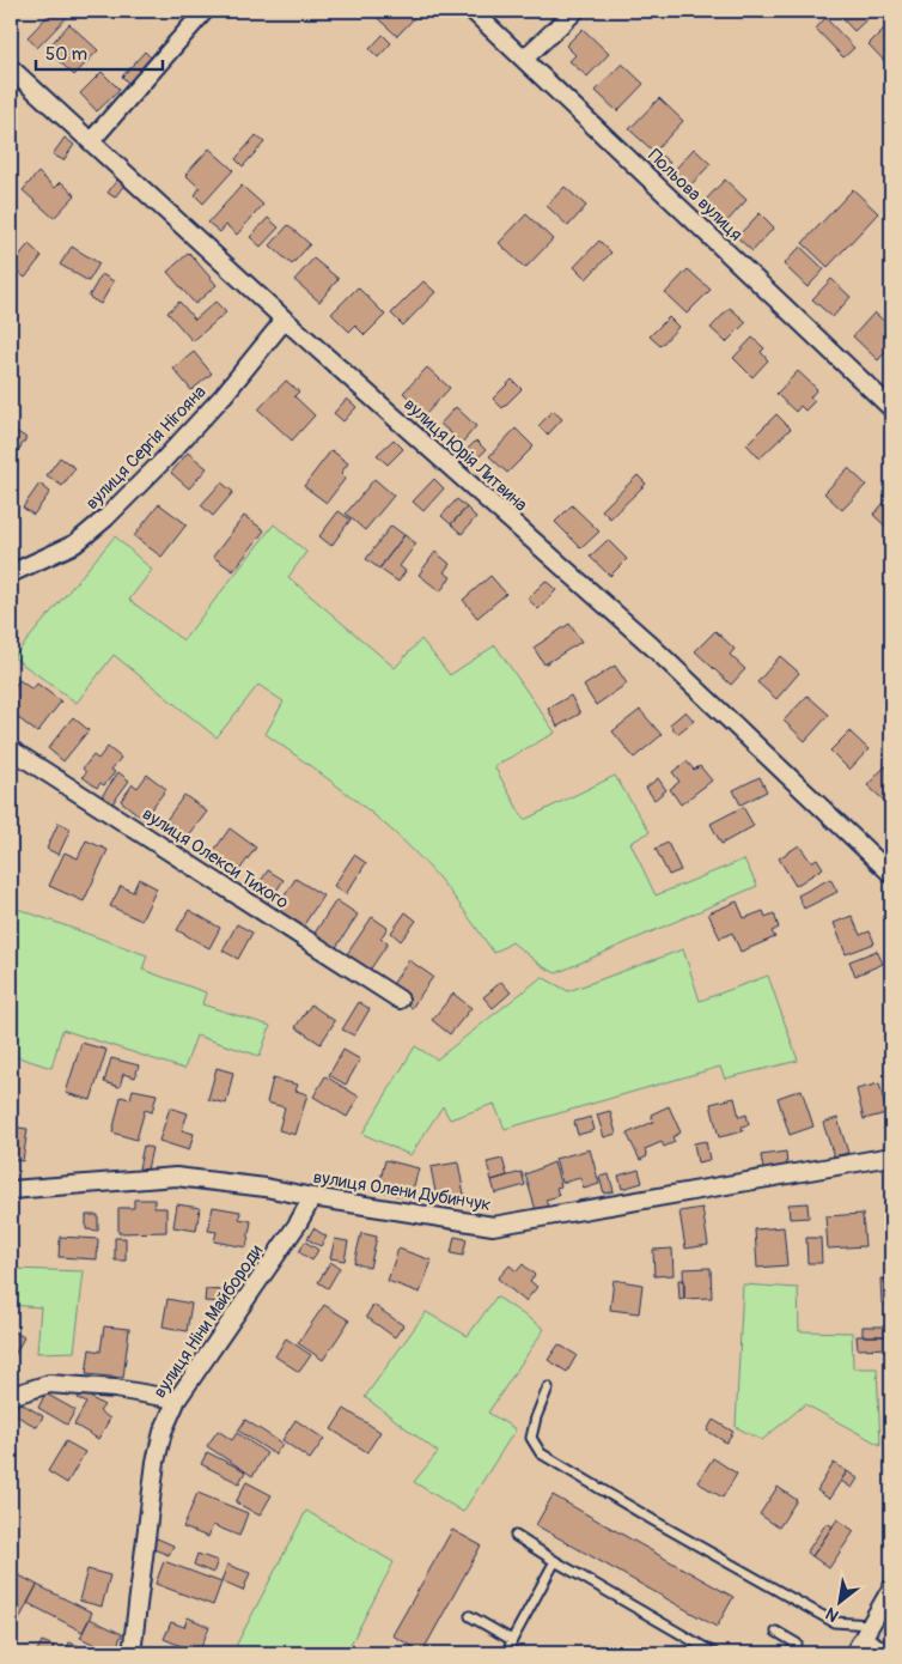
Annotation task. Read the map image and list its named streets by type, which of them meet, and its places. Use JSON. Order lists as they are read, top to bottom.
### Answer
{
  "streets": {
    "street": [
      "Польова вулиця",
      "вулиця Сергія Нігояна",
      "вулиця Юрія Литвина",
      "вулиця Олекси Тихого",
      "вулиця Олени Дубинчук",
      "вулиця Ніни Майбороди"
    ]
  },
  "crossings": [
    ["вулиця Сергія Нігояна", "вулиця Юрія Литвина"],
    ["вулиця Олени Дубинчук", "вулиця Ніни Майбороди"]
  ],
  "scale_bar": "50 m",
  "north": "bottom left"
}
